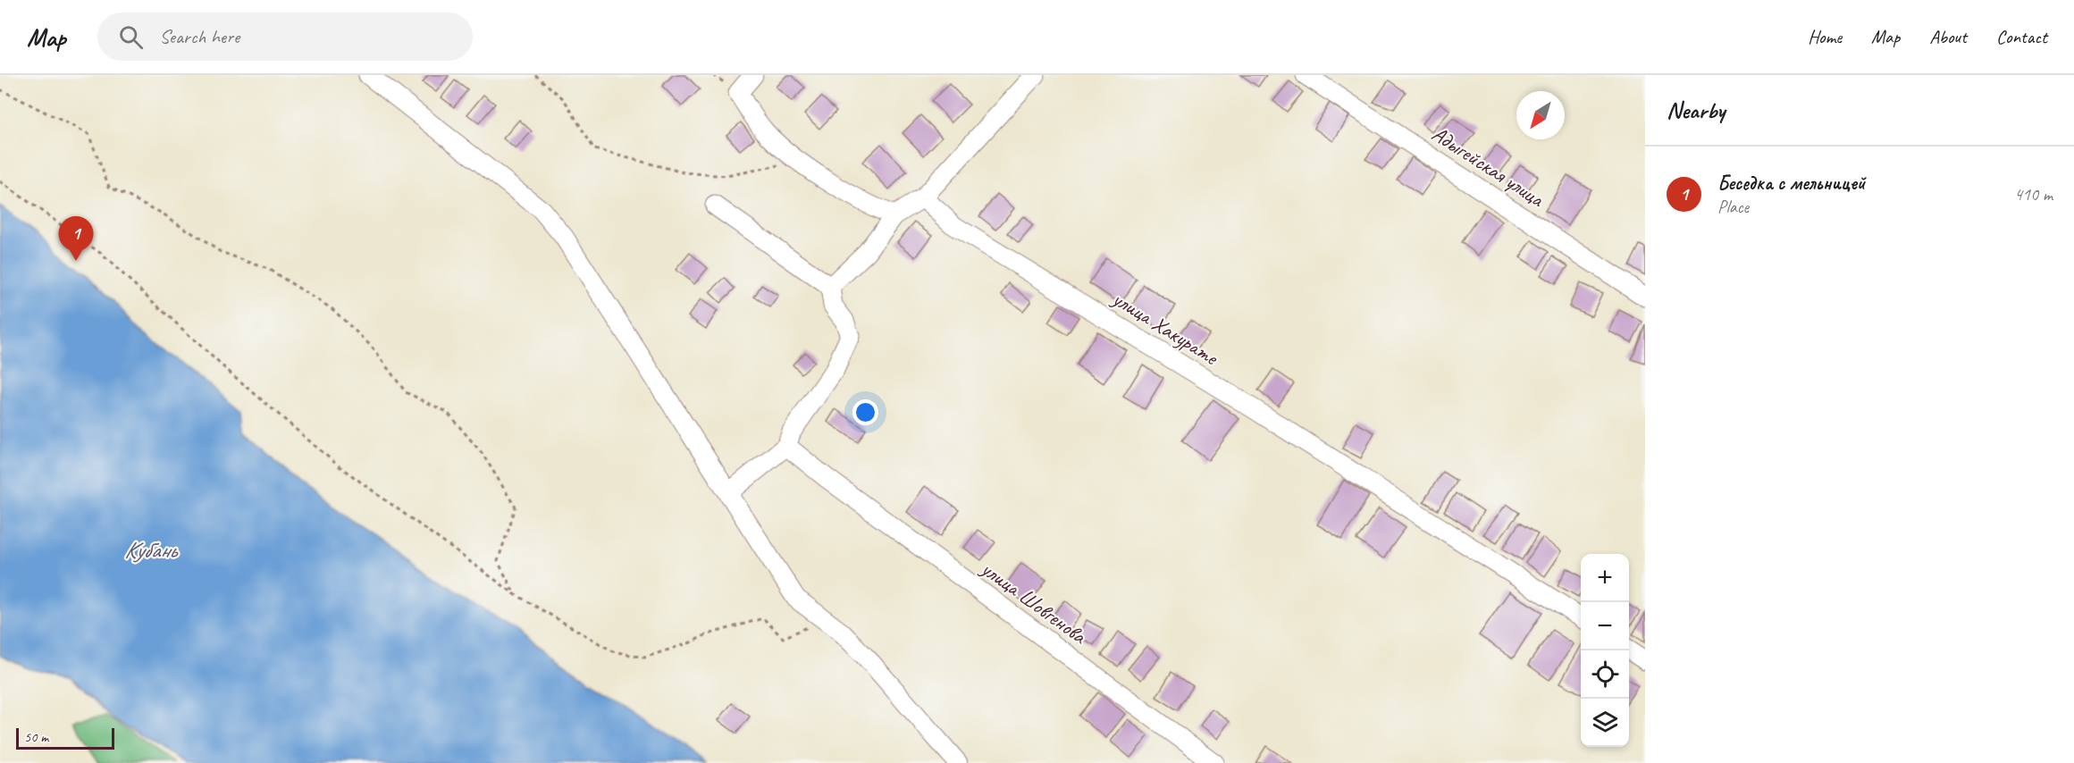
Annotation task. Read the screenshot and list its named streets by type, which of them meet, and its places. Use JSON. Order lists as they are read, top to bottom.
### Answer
{
  "streets": {
    "street": ["Адыгейская улица", "улица Хакурате", "улица Шовгенова"]
  },
  "water": ["Кубань"],
  "scale_bar": "50 m",
  "north": "bottom left",
  "page": {
    "header": "Map",
    "search": "Search here",
    "nav": [
      "Home",
      "Map",
      "About",
      "Contact"
    ],
    "heading": "Nearby",
    "list": [
      {
        "mark": "1",
        "name": "Беседка с мельницей",
        "note": "Place",
        "value": "410 m"
      }
    ],
    "pins": "1",
    "map_buttons": ["+", "−"],
    "scale": "50 m"
  }
}
